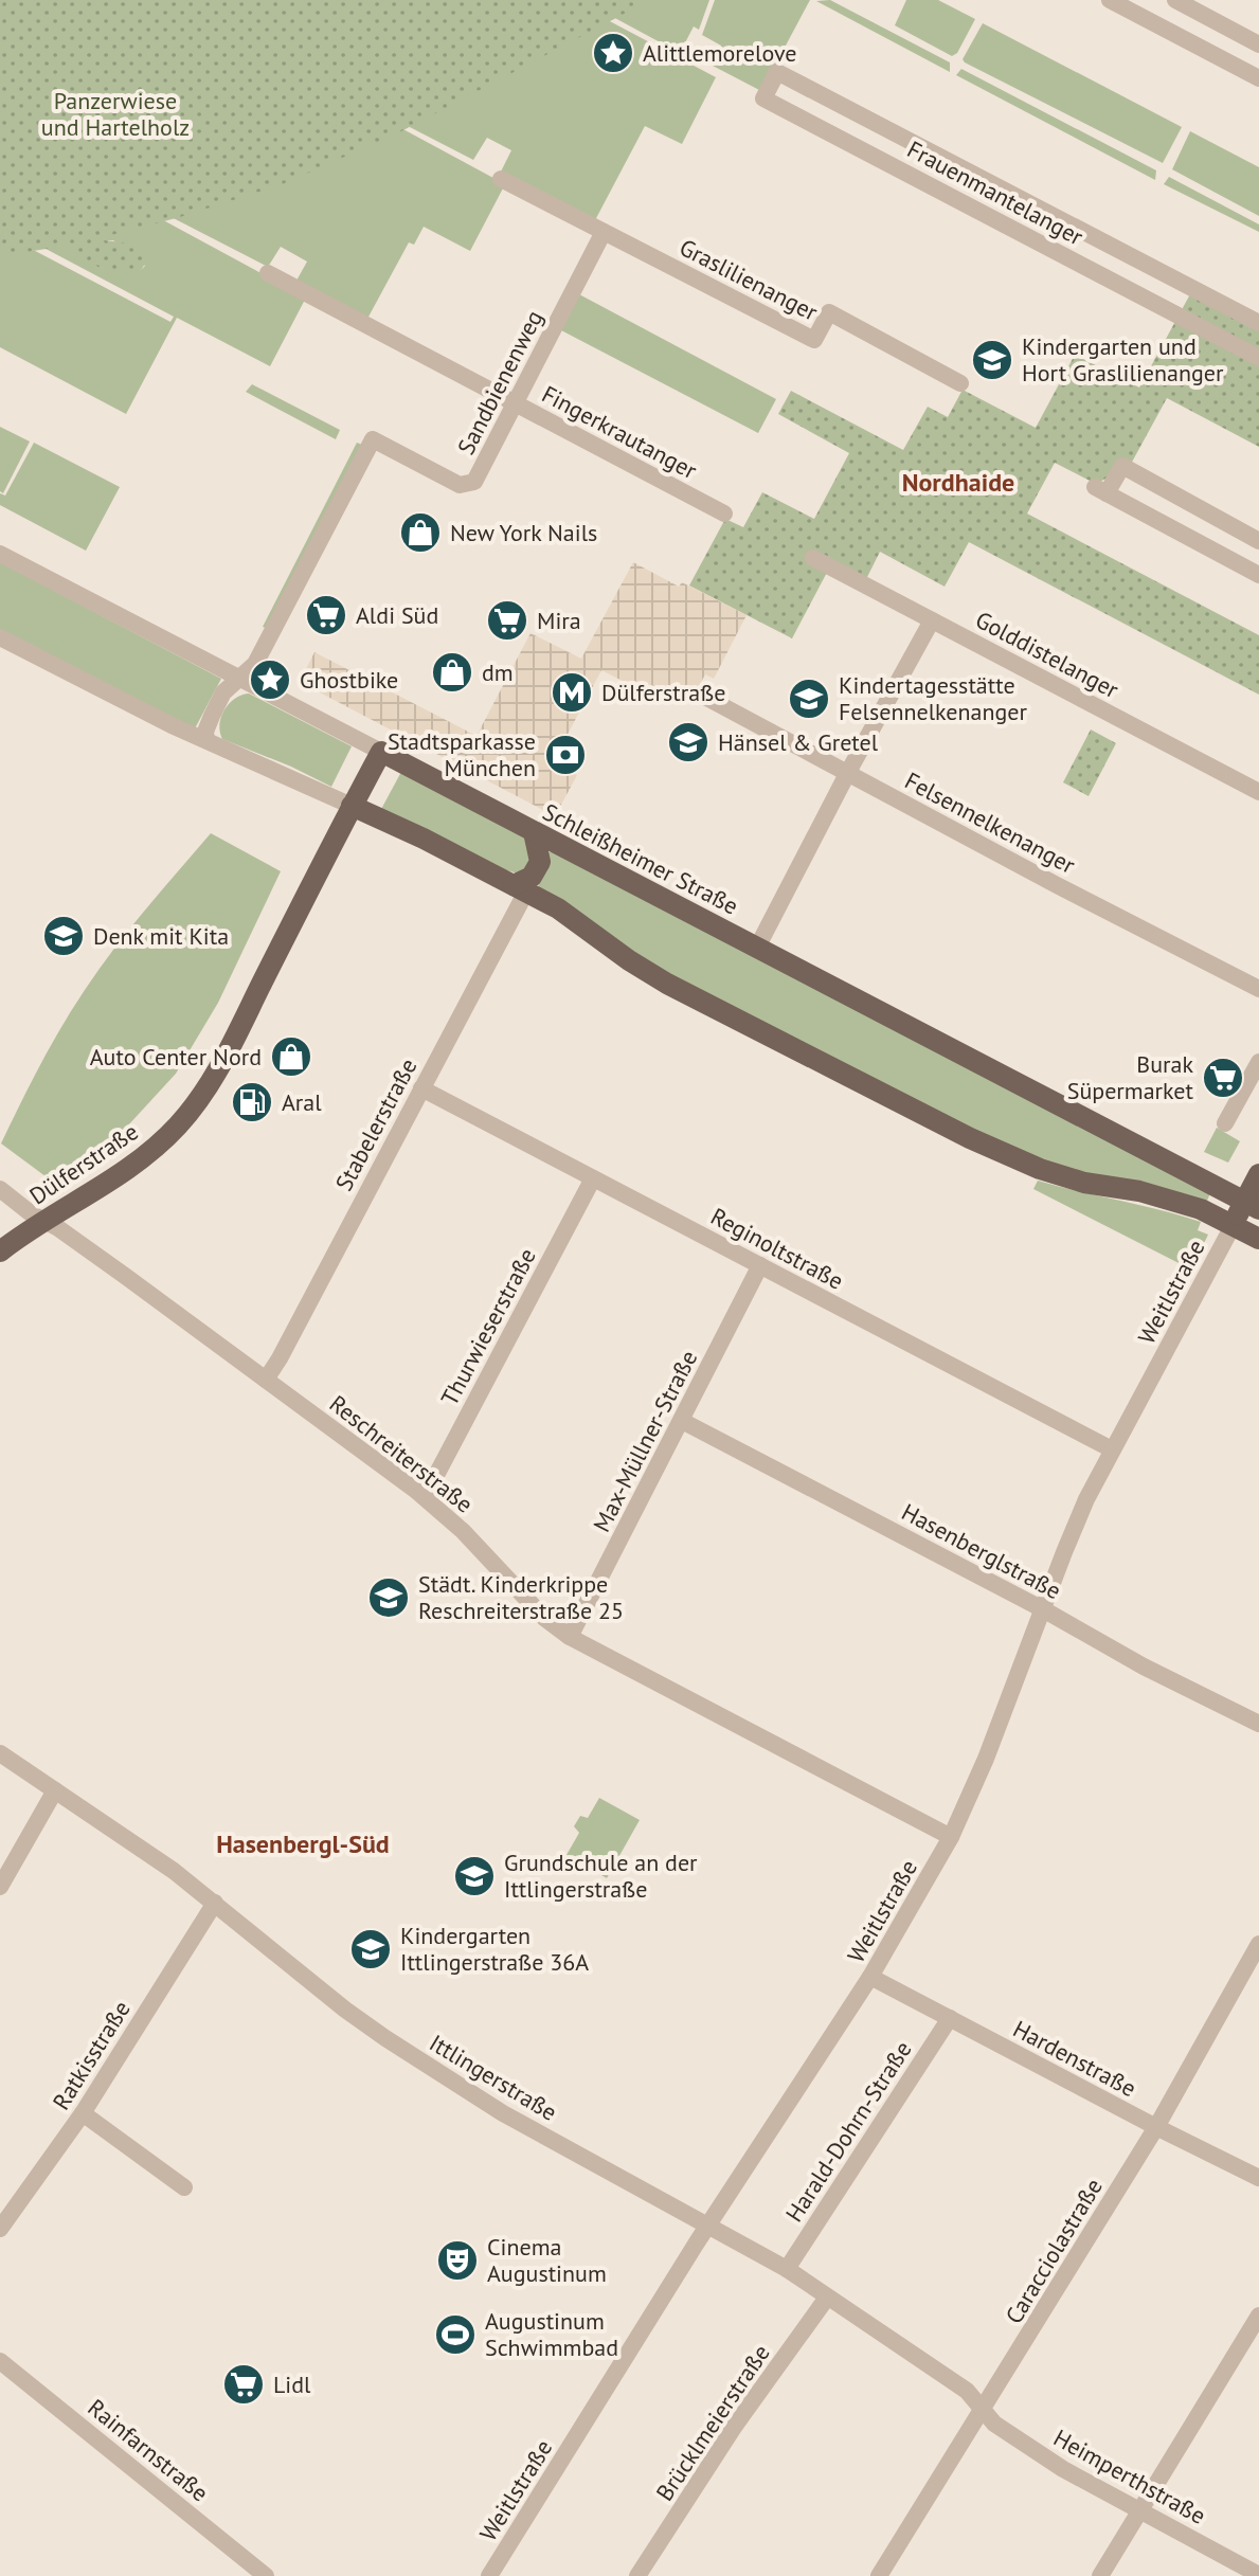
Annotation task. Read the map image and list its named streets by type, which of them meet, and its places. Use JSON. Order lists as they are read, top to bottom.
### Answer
{
  "streets": {
    "main road": ["Schleißheimer Straße", "Dülferstraße"],
    "street": [
      "Frauenmantelanger",
      "Graslilienanger",
      "Sandbienenweg",
      "Fingerkrautanger",
      "Golddistelanger",
      "Felsennelkenanger",
      "Stabelerstraße",
      "Reginoltstraße",
      "Weitlstraße",
      "Thurwieserstraße",
      "Max-Müllner-Straße",
      "Reschreiterstraße",
      "Hasenberglstraße",
      "Ratkisstraße",
      "Hardenstraße",
      "Ittlingerstraße",
      "Harald-Dohrn-Straße",
      "Caracciolastraße",
      "Brücklmeierstraße",
      "Rainfarnstraße",
      "Heimperthstraße"
    ]
  },
  "crossings": [
    ["Graslilienanger", "Sandbienenweg"],
    ["Sandbienenweg", "Fingerkrautanger"],
    ["Sandbienenweg", "Schleißheimer Straße"],
    ["Schleißheimer Straße", "Dülferstraße"],
    ["Stabelerstraße", "Reginoltstraße"],
    ["Stabelerstraße", "Reschreiterstraße"],
    ["Dülferstraße", "Reschreiterstraße"],
    ["Reginoltstraße", "Weitlstraße"],
    ["Reginoltstraße", "Thurwieserstraße"],
    ["Reginoltstraße", "Max-Müllner-Straße"],
    ["Weitlstraße", "Reschreiterstraße"],
    ["Weitlstraße", "Hasenberglstraße"],
    ["Weitlstraße", "Hardenstraße"],
    ["Weitlstraße", "Ittlingerstraße"],
    ["Thurwieserstraße", "Reschreiterstraße"],
    ["Max-Müllner-Straße", "Reschreiterstraße"],
    ["Max-Müllner-Straße", "Hasenberglstraße"],
    ["Ratkisstraße", "Ittlingerstraße"],
    ["Hardenstraße", "Harald-Dohrn-Straße"],
    ["Hardenstraße", "Caracciolastraße"],
    ["Ittlingerstraße", "Harald-Dohrn-Straße"],
    ["Ittlingerstraße", "Caracciolastraße"],
    ["Ittlingerstraße", "Brücklmeierstraße"],
    ["Ittlingerstraße", "Heimperthstraße"],
    ["Caracciolastraße", "Heimperthstraße"]
  ],
  "districts": ["Nordhaide", "Hasenbergl-Süd"],
  "parks": ["Panzerwiese und Hartelholz"],
  "places": {
    "place": ["Alittlemorelove", "Ghostbike"],
    "school or university": [
      "Kindergarten und Hort Graslilienanger",
      "Kindertagesstätte Felsennelkenanger",
      "Hänsel & Gretel",
      "Denk mit Kita",
      "Städt. Kinderkrippe Reschreiterstraße 25",
      "Grundschule an der Ittlingerstraße",
      "Kindergarten Ittlingerstraße 36A"
    ],
    "shop": ["New York Nails", "dm", "Auto Center Nord"],
    "supermarket": [
      "Aldi Süd",
      "Mira",
      "Burak Süpermarket",
      "Lidl"
    ],
    "metro station": ["Dülferstraße"],
    "bank": ["Stadtsparkasse München"],
    "fuel station": ["Aral"],
    "theatre": ["Cinema Augustinum"],
    "sports": ["Augustinum Schwimmbad"]
  }
}
